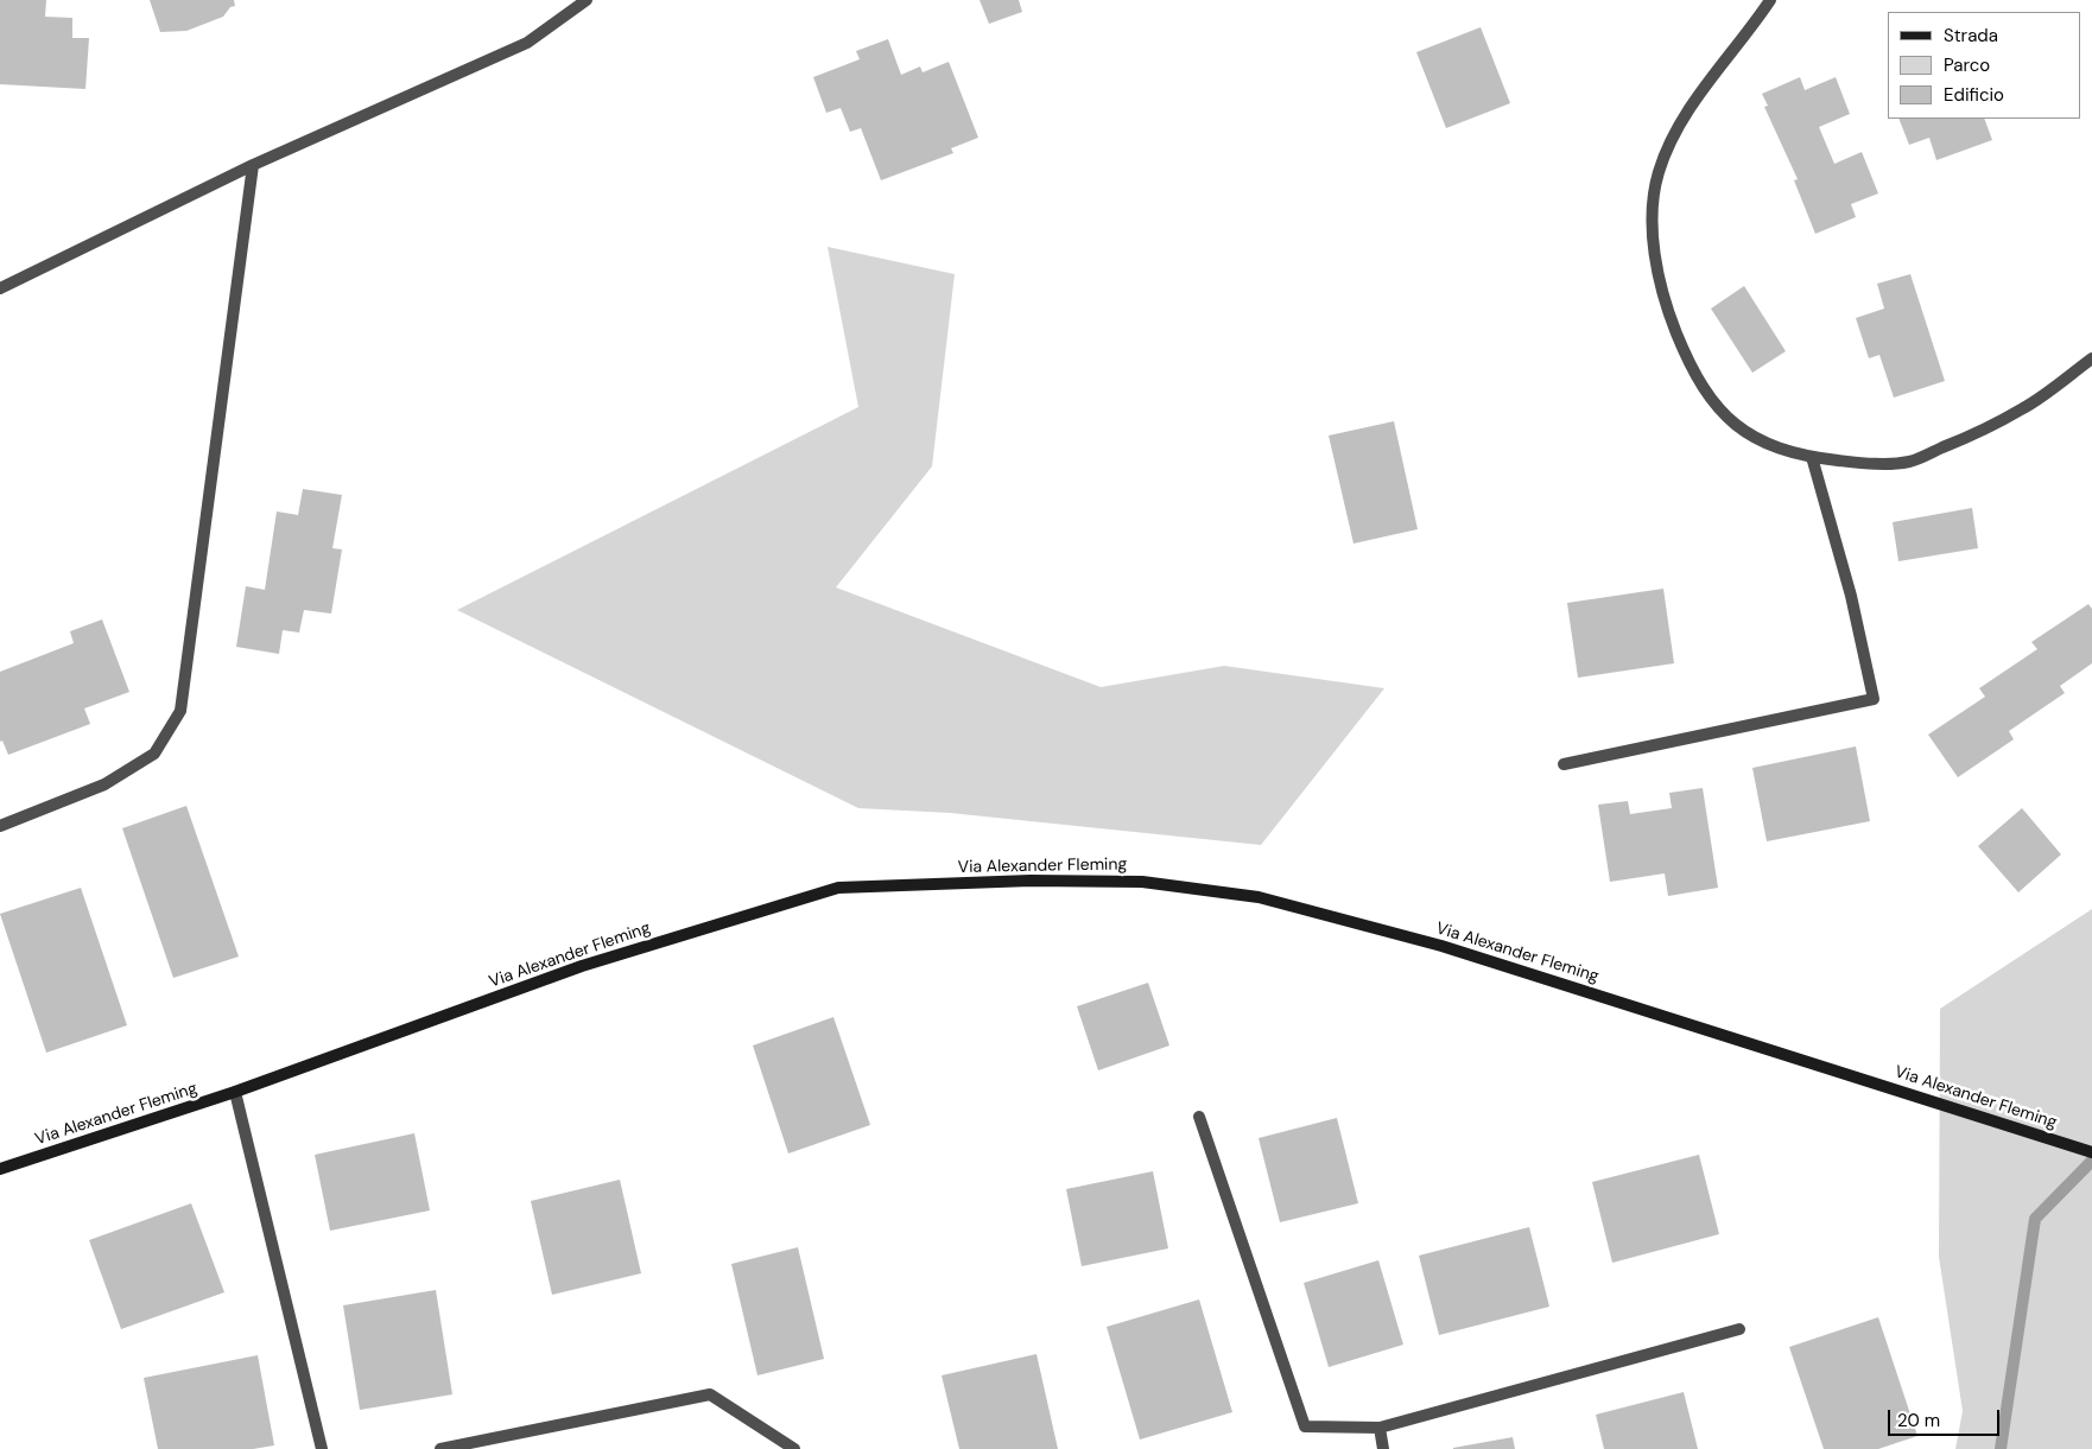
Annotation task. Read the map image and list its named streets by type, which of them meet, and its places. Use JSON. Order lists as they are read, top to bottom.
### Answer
{
  "streets": {
    "main road": ["Via Alexander Fleming"]
  },
  "legend": ["Strada", "Parco", "Edificio"],
  "scale_bar": "20 m"
}
